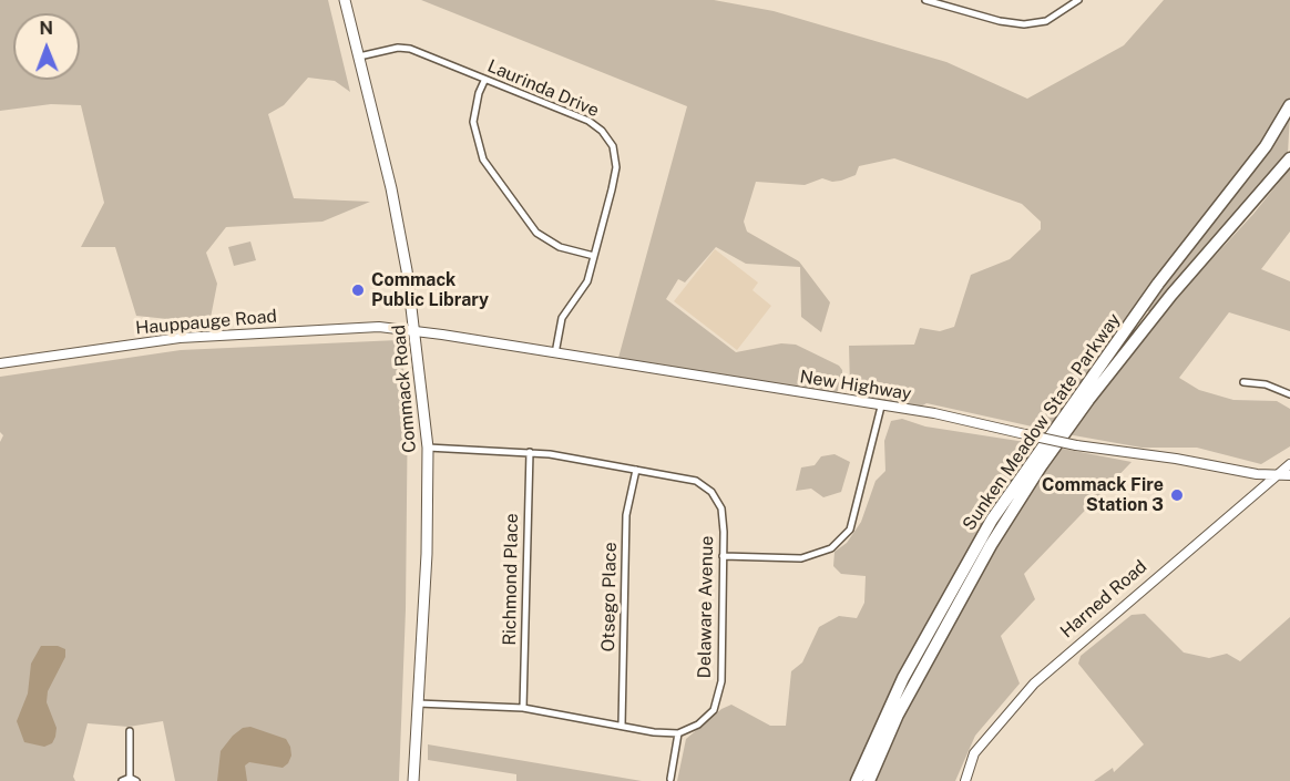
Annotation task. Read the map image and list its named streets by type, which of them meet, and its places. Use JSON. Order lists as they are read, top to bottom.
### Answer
{
  "streets": {
    "highway": ["Sunken Meadow State Parkway"],
    "main road": ["Commack Road"],
    "street": [
      "Laurinda Drive",
      "Hauppauge Road",
      "New Highway",
      "Richmond Place",
      "Otsego Place",
      "Harned Road",
      "Delaware Avenue"
    ]
  },
  "crossings": [
    ["Laurinda Drive", "New Highway"],
    ["Laurinda Drive", "Commack Road"],
    ["Hauppauge Road", "New Highway"],
    ["Hauppauge Road", "Commack Road"],
    ["New Highway", "Commack Road"],
    ["New Highway", "Harned Road"],
    ["Commack Road", "Delaware Avenue"],
    ["Richmond Place", "Delaware Avenue"],
    ["Otsego Place", "Delaware Avenue"]
  ],
  "places": ["Commack Public Library", "Commack Fire Station 3"],
  "north": "top"
}
